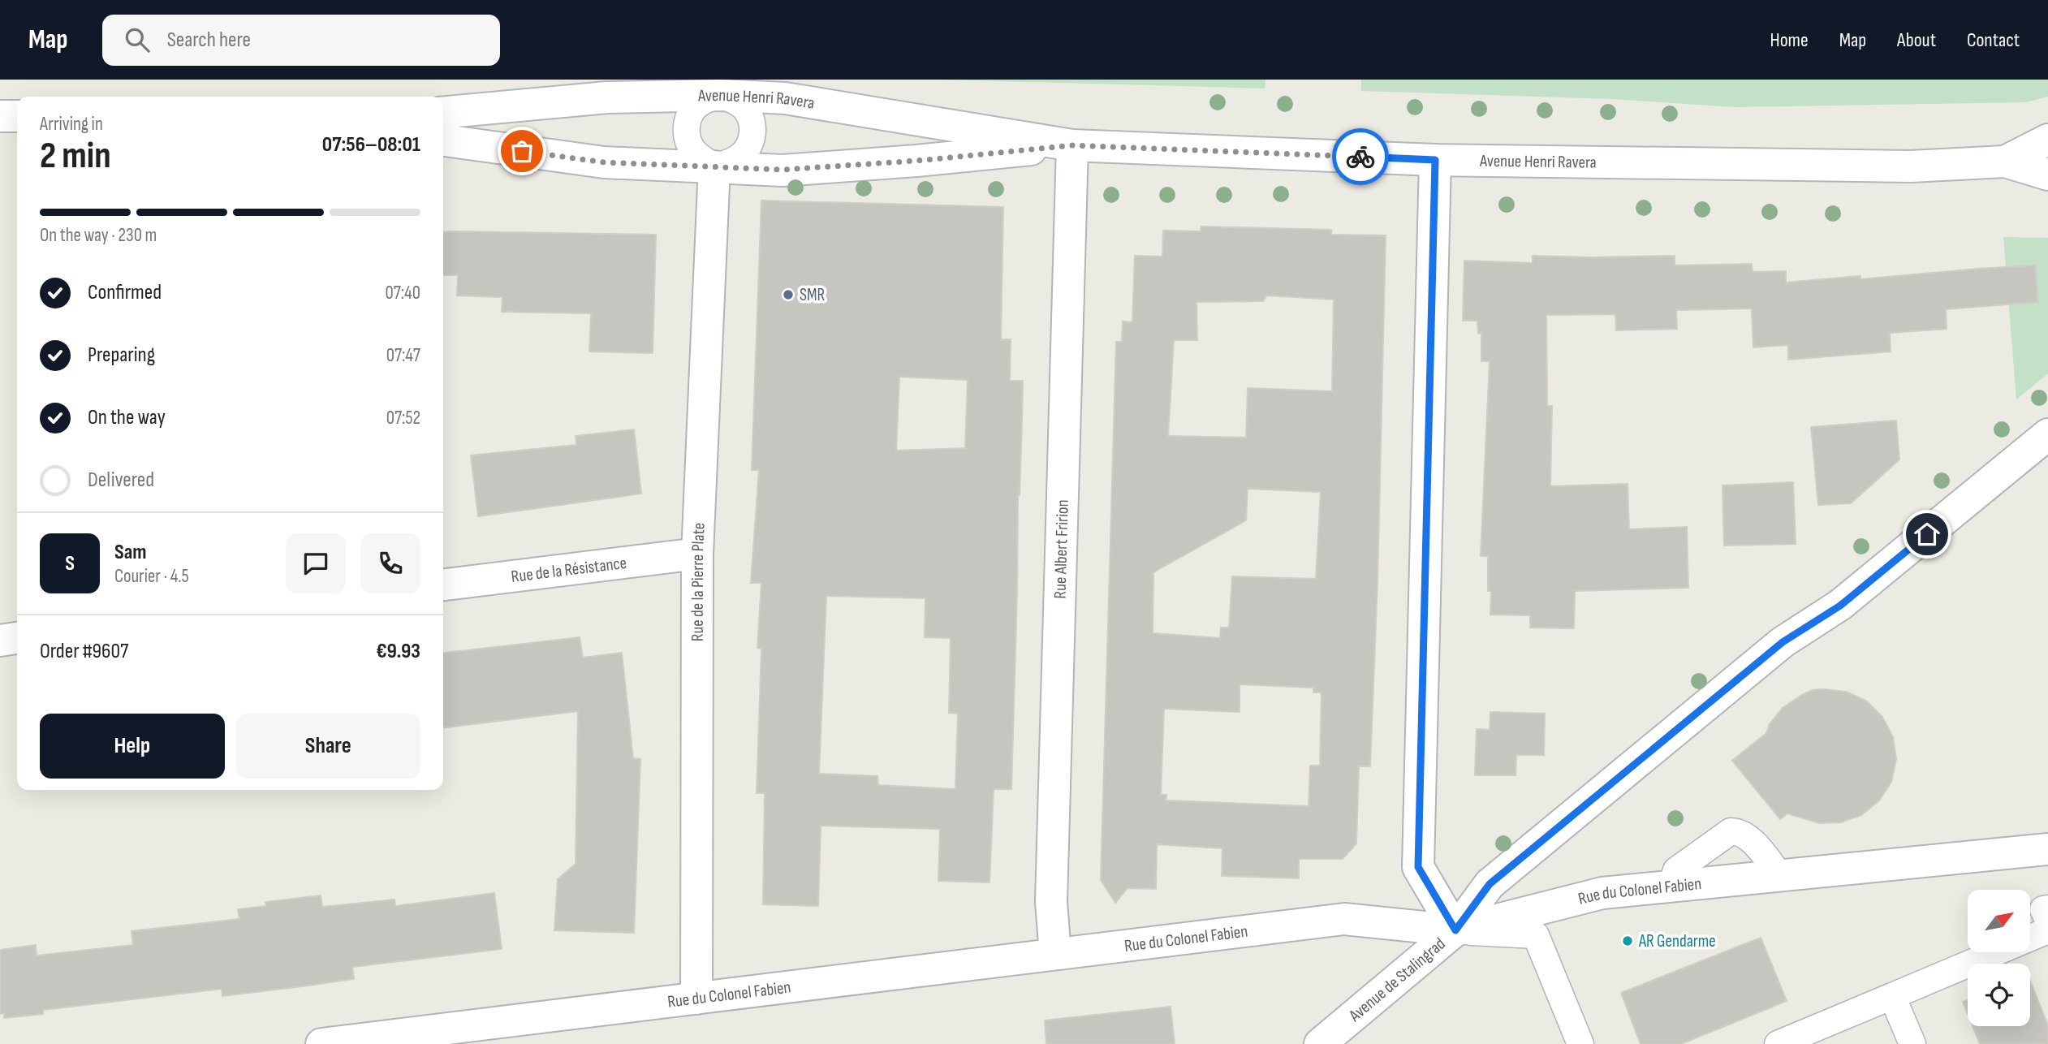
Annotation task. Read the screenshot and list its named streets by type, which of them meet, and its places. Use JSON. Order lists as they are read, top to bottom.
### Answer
{
  "streets": {
    "street": [
      "Avenue Henri Ravera",
      "Rue Albert Fririon",
      "Rue de la Résistance",
      "Rue de la Pierre Plate",
      "Rue du Colonel Fabien",
      "Avenue de Stalingrad"
    ]
  },
  "crossings": [
    ["Avenue Henri Ravera", "Rue Albert Fririon"],
    ["Avenue Henri Ravera", "Rue de la Pierre Plate"],
    ["Rue Albert Fririon", "Rue du Colonel Fabien"],
    ["Rue de la Résistance", "Rue de la Pierre Plate"],
    ["Rue de la Pierre Plate", "Rue du Colonel Fabien"],
    ["Rue du Colonel Fabien", "Avenue de Stalingrad"]
  ],
  "places": ["SMR", "AR Gendarme"],
  "north": "top right",
  "page": {
    "header": "Map",
    "search": "Search here",
    "nav": [
      "Home",
      "Map",
      "About",
      "Contact"
    ],
    "heading": ["2 min", "Arriving in", "07:56–08:01"],
    "panel": [
      "Sam",
      "Courier · 4.5",
      "Order #9607",
      "€9.93"
    ],
    "bar": "On the way · 230 m",
    "list": [
      ["Confirmed", "07:40"],
      ["Preparing", "07:47"],
      ["On the way", "07:52"],
      "Delivered"
    ],
    "round": "S",
    "buttons": ["Help", "Share"]
  }
}
